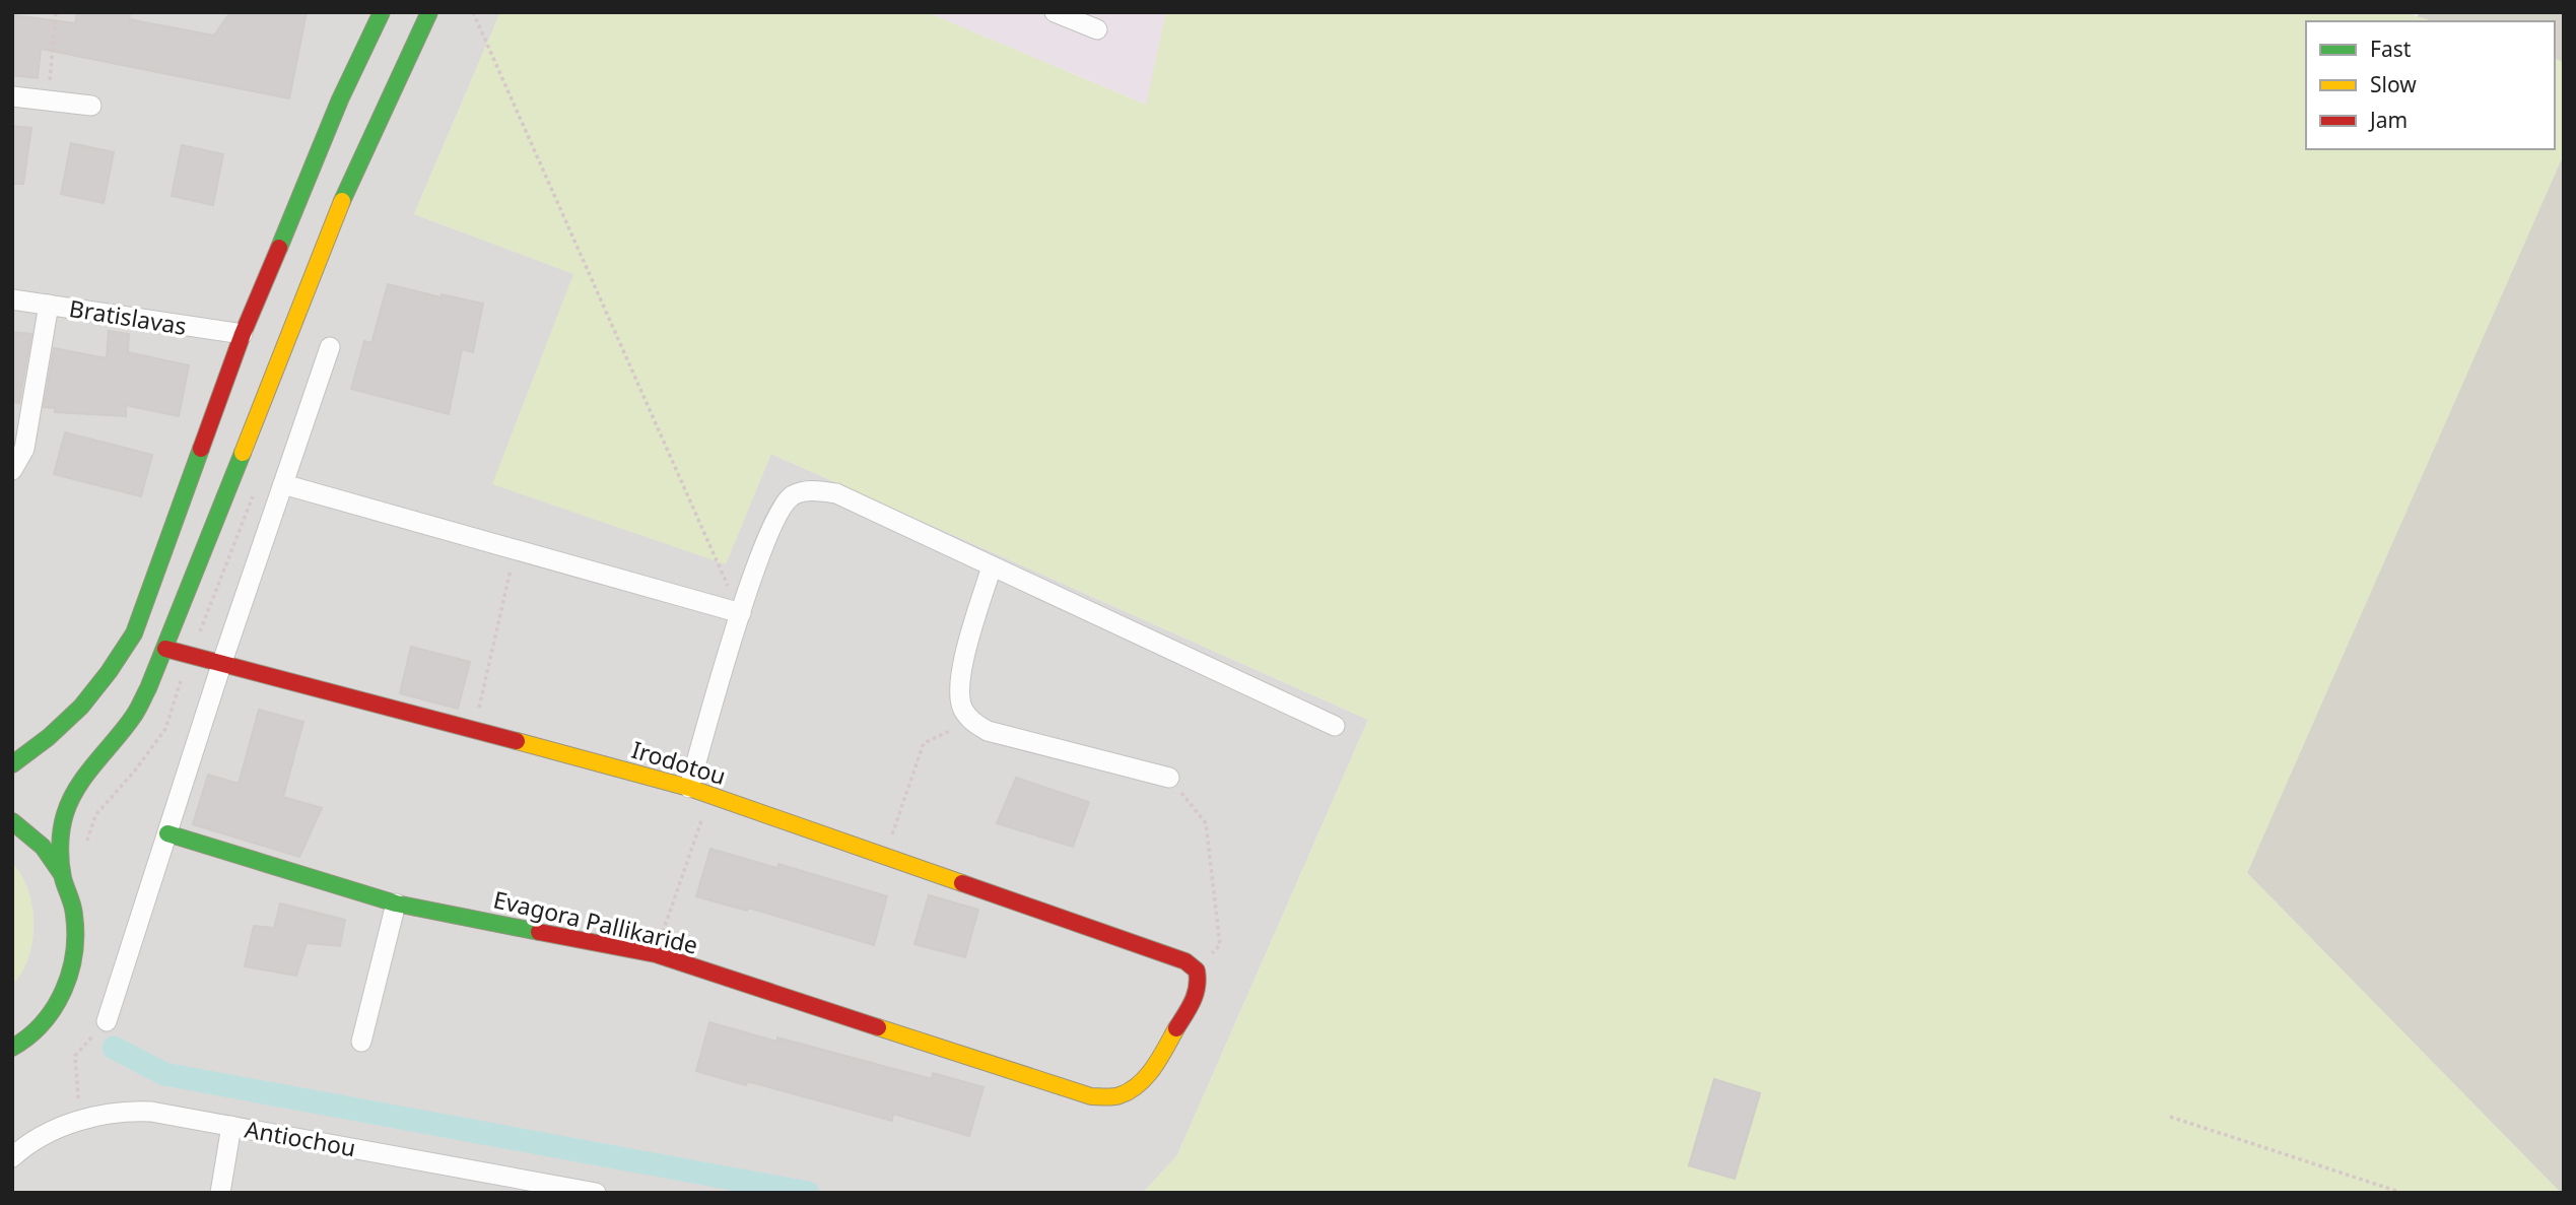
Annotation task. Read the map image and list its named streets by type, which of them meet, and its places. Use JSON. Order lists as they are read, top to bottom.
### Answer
{
  "streets": {
    "street": [
      "Bratislavas",
      "Irodotou",
      "Evagora Pallikaride",
      "Antiochou"
    ]
  },
  "crossings": [
    ["Irodotou", "Evagora Pallikaride"]
  ],
  "legend": ["Fast", "Slow", "Jam"]
}
